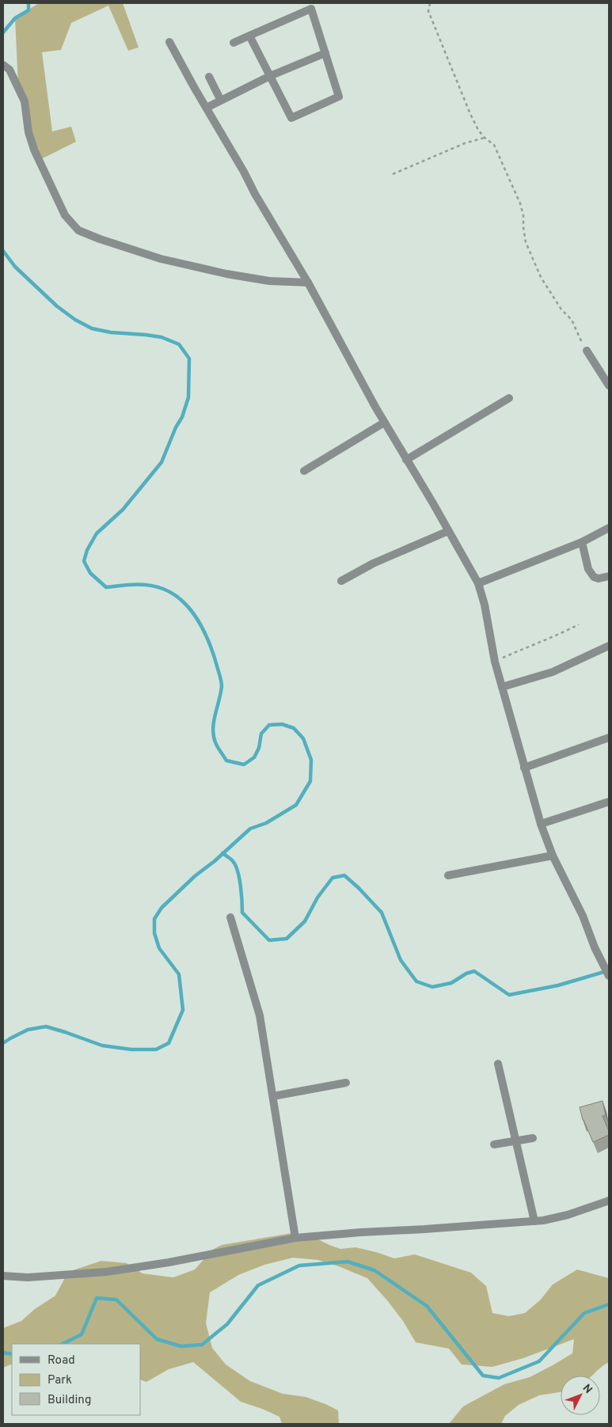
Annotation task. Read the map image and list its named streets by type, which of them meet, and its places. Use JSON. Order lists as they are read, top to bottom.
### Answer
{
  "legend": ["Road", "Park", "Building"],
  "north": "top right"
}
